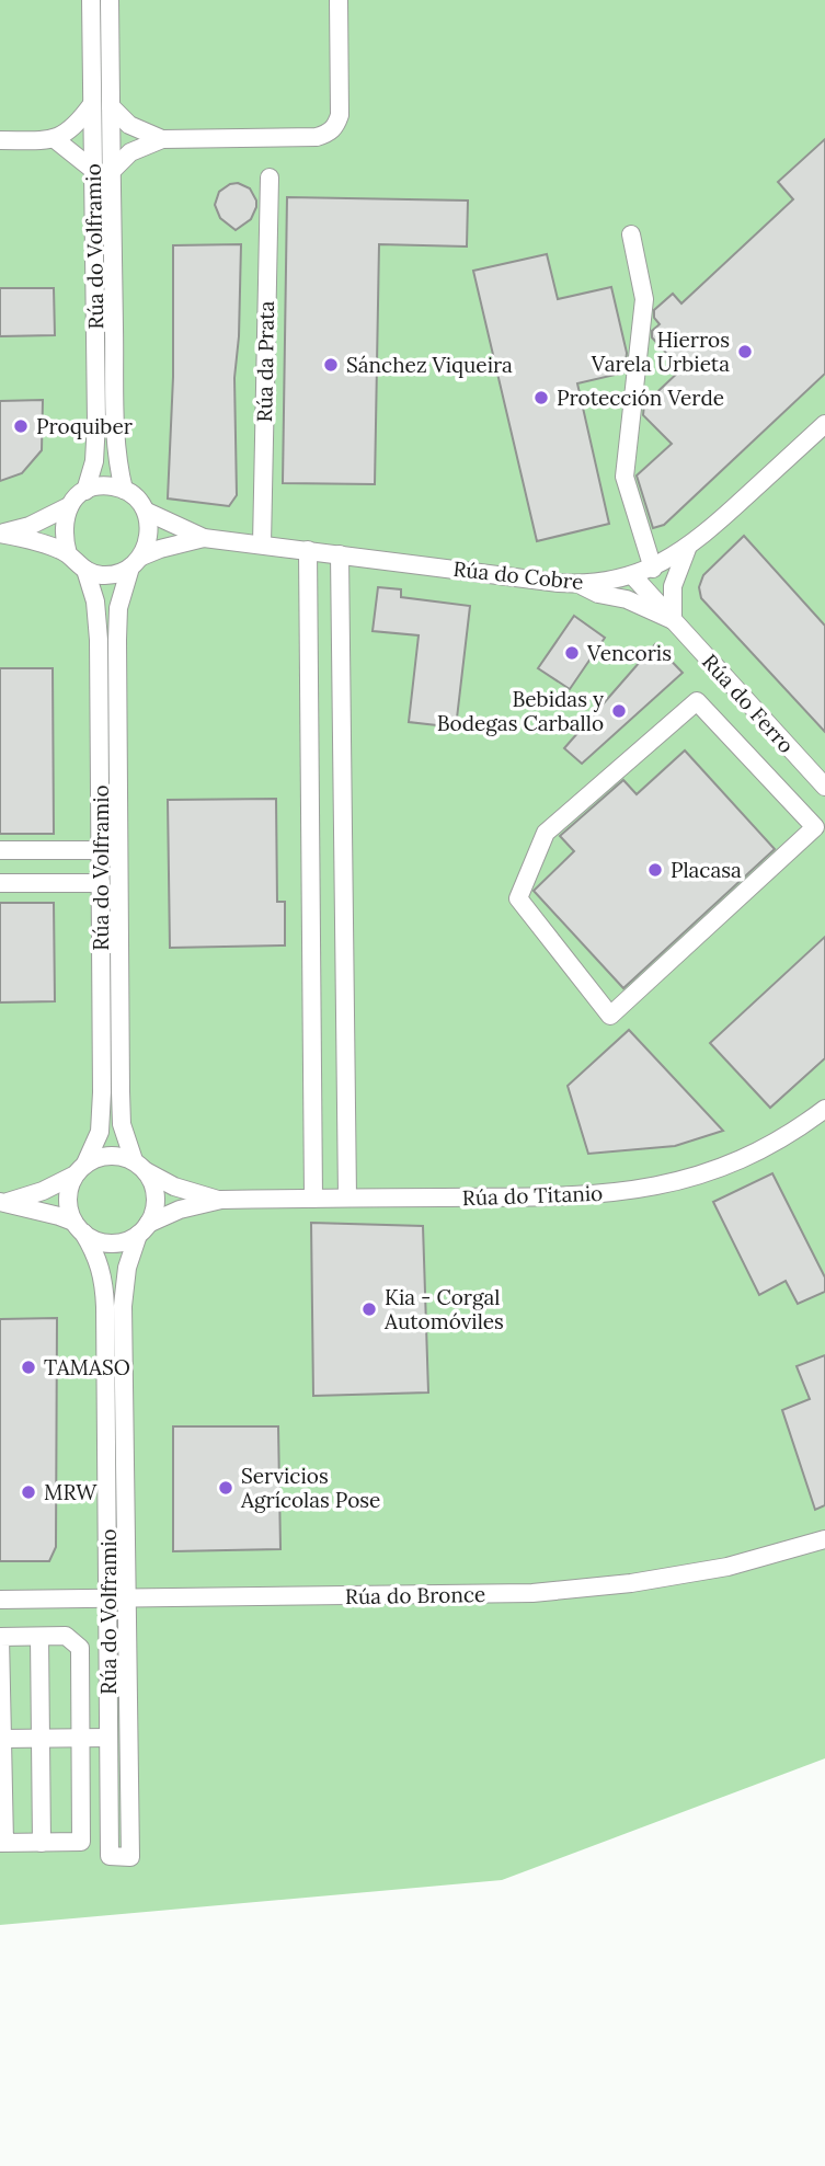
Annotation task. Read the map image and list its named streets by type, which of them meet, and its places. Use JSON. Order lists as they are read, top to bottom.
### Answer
{
  "streets": {
    "street": [
      "Rúa do Volframio",
      "Rúa da Prata",
      "Rúa do Cobre",
      "Rúa do Ferro",
      "Rúa do Titanio",
      "Rúa do Bronce"
    ]
  },
  "crossings": [
    ["Rúa do Volframio", "Rúa do Bronce"],
    ["Rúa da Prata", "Rúa do Cobre"],
    ["Rúa do Cobre", "Rúa do Ferro"]
  ],
  "places": [
    "Hierros Varela Urbieta",
    "Sánchez Viqueira",
    "Protección Verde",
    "Proquiber",
    "Vencoris",
    "Bebidas y Bodegas Carballo",
    "Placasa",
    "Kia - Corgal Automóviles",
    "TAMASO",
    "Servicios Agrícolas Pose",
    "MRW"
  ]
}
